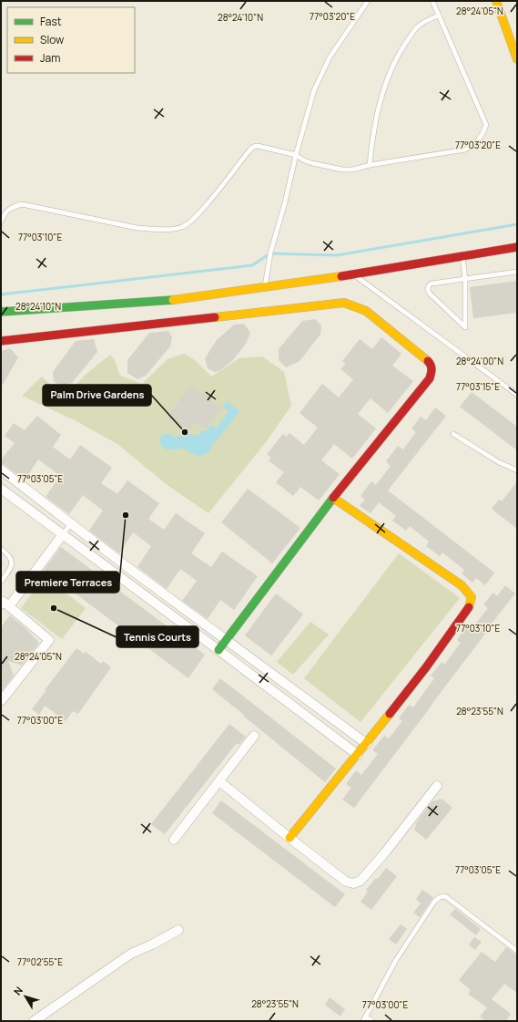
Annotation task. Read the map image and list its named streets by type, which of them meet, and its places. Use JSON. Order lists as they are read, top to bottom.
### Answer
{
  "places": ["Palm Drive Gardens", "Premiere Terraces", "Tennis Courts"],
  "legend": ["Fast", "Slow", "Jam"],
  "north": "top left",
  "coordinates": [
    "28°24'05\"N",
    "77°03'20\"E",
    "28°24'10\"N",
    "77°03'10\"E",
    "28°24'00\"N",
    "77°03'15\"E",
    "77°03'05\"E",
    "28°23'55\"N",
    "77°03'00\"E",
    "77°02'55\"E"
  ]
}
